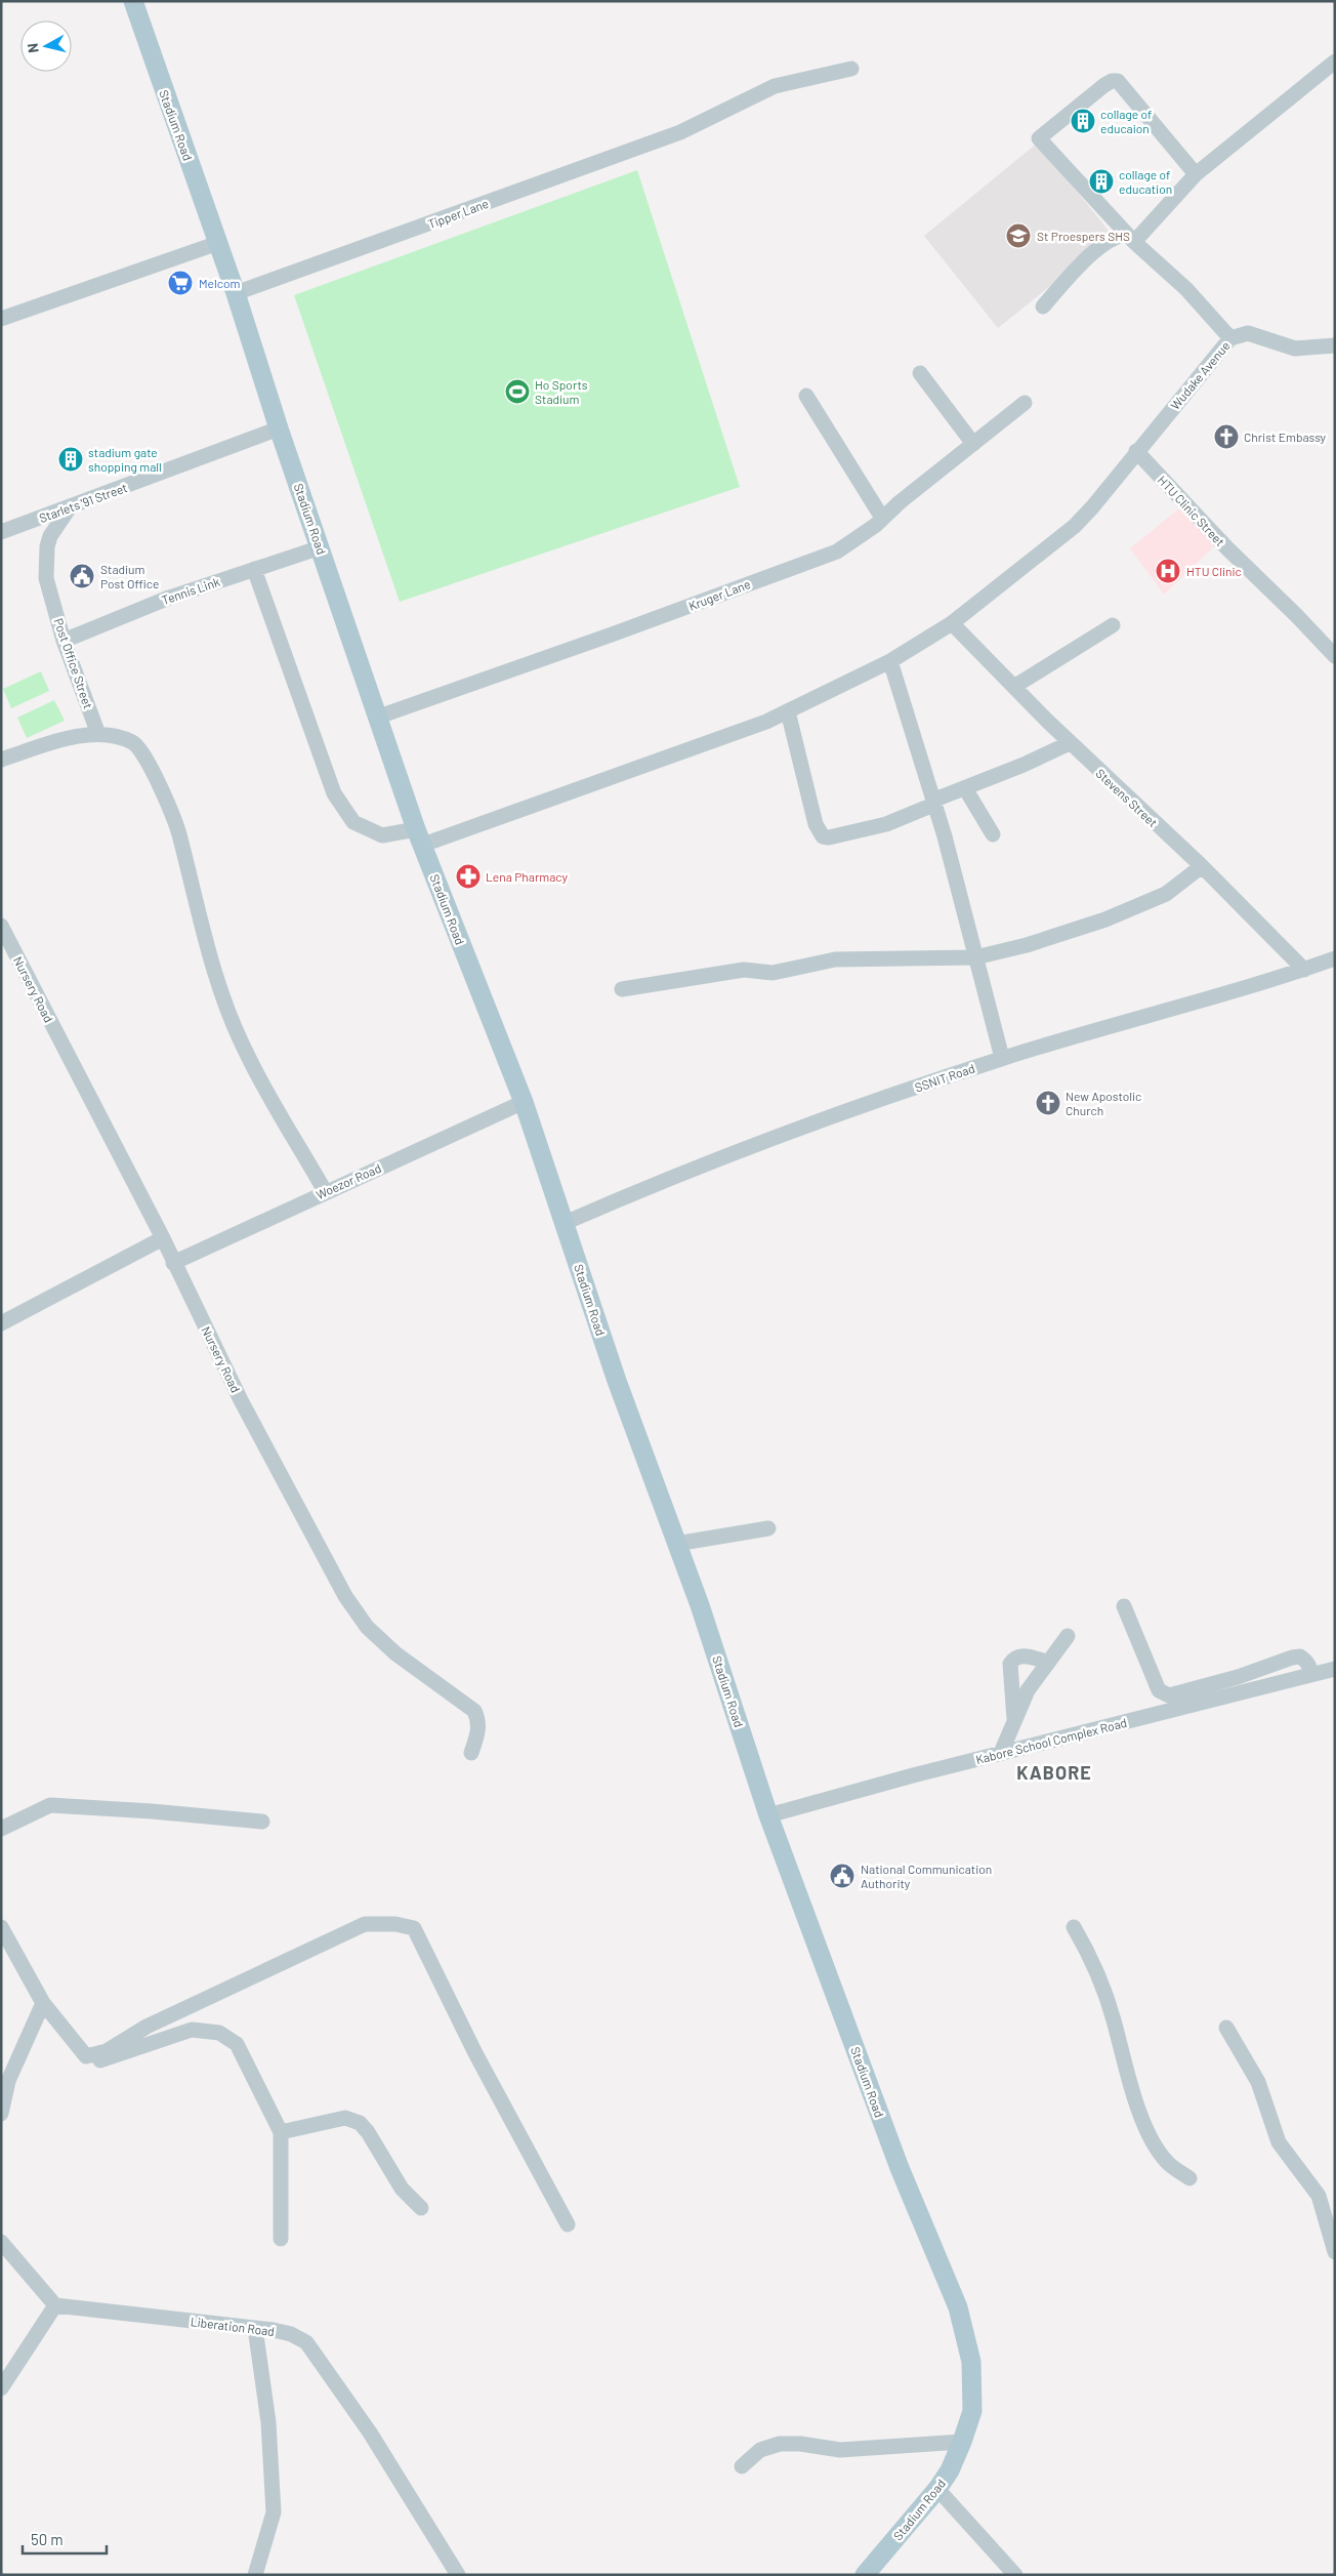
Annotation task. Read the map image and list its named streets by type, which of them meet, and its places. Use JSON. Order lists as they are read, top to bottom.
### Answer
{
  "streets": {
    "main road": ["Stadium Road"],
    "street": [
      "Tipper Lane",
      "Wudake Avenue",
      "Starlets '91 Street",
      "HTU Clinic Street",
      "Tennis Link",
      "Kruger Lane",
      "Post Office Street",
      "Stevens Street",
      "Nursery Road",
      "SSNIT Road",
      "Woezor Road",
      "Kabore School Complex Road",
      "Liberation Road"
    ]
  },
  "crossings": [
    ["Stadium Road", "Tipper Lane"],
    ["Stadium Road", "Wudake Avenue"],
    ["Stadium Road", "Starlets '91 Street"],
    ["Stadium Road", "Tennis Link"],
    ["Stadium Road", "Kruger Lane"],
    ["Stadium Road", "SSNIT Road"],
    ["Stadium Road", "Woezor Road"],
    ["Stadium Road", "Kabore School Complex Road"],
    ["Wudake Avenue", "HTU Clinic Street"],
    ["Wudake Avenue", "Tennis Link"],
    ["Wudake Avenue", "Stevens Street"],
    ["Starlets '91 Street", "Post Office Street"],
    ["Tennis Link", "Post Office Street"],
    ["Stevens Street", "SSNIT Road"],
    ["Nursery Road", "Woezor Road"]
  ],
  "districts": ["KABORE"],
  "places": {
    "building": ["collage of educaion", "collage of education", "stadium gate shopping mall"],
    "school or university": ["St Proespers SHS"],
    "supermarket": ["Melcom"],
    "sports": ["Ho Sports Stadium"],
    "church": ["Christ Embassy", "New Apostolic Church"],
    "hospital": ["HTU Clinic"],
    "public building": ["Stadium Post Office", "National Communication Authority"],
    "pharmacy": ["Lena Pharmacy"]
  },
  "scale_bar": "50 m",
  "north": "left"
}
